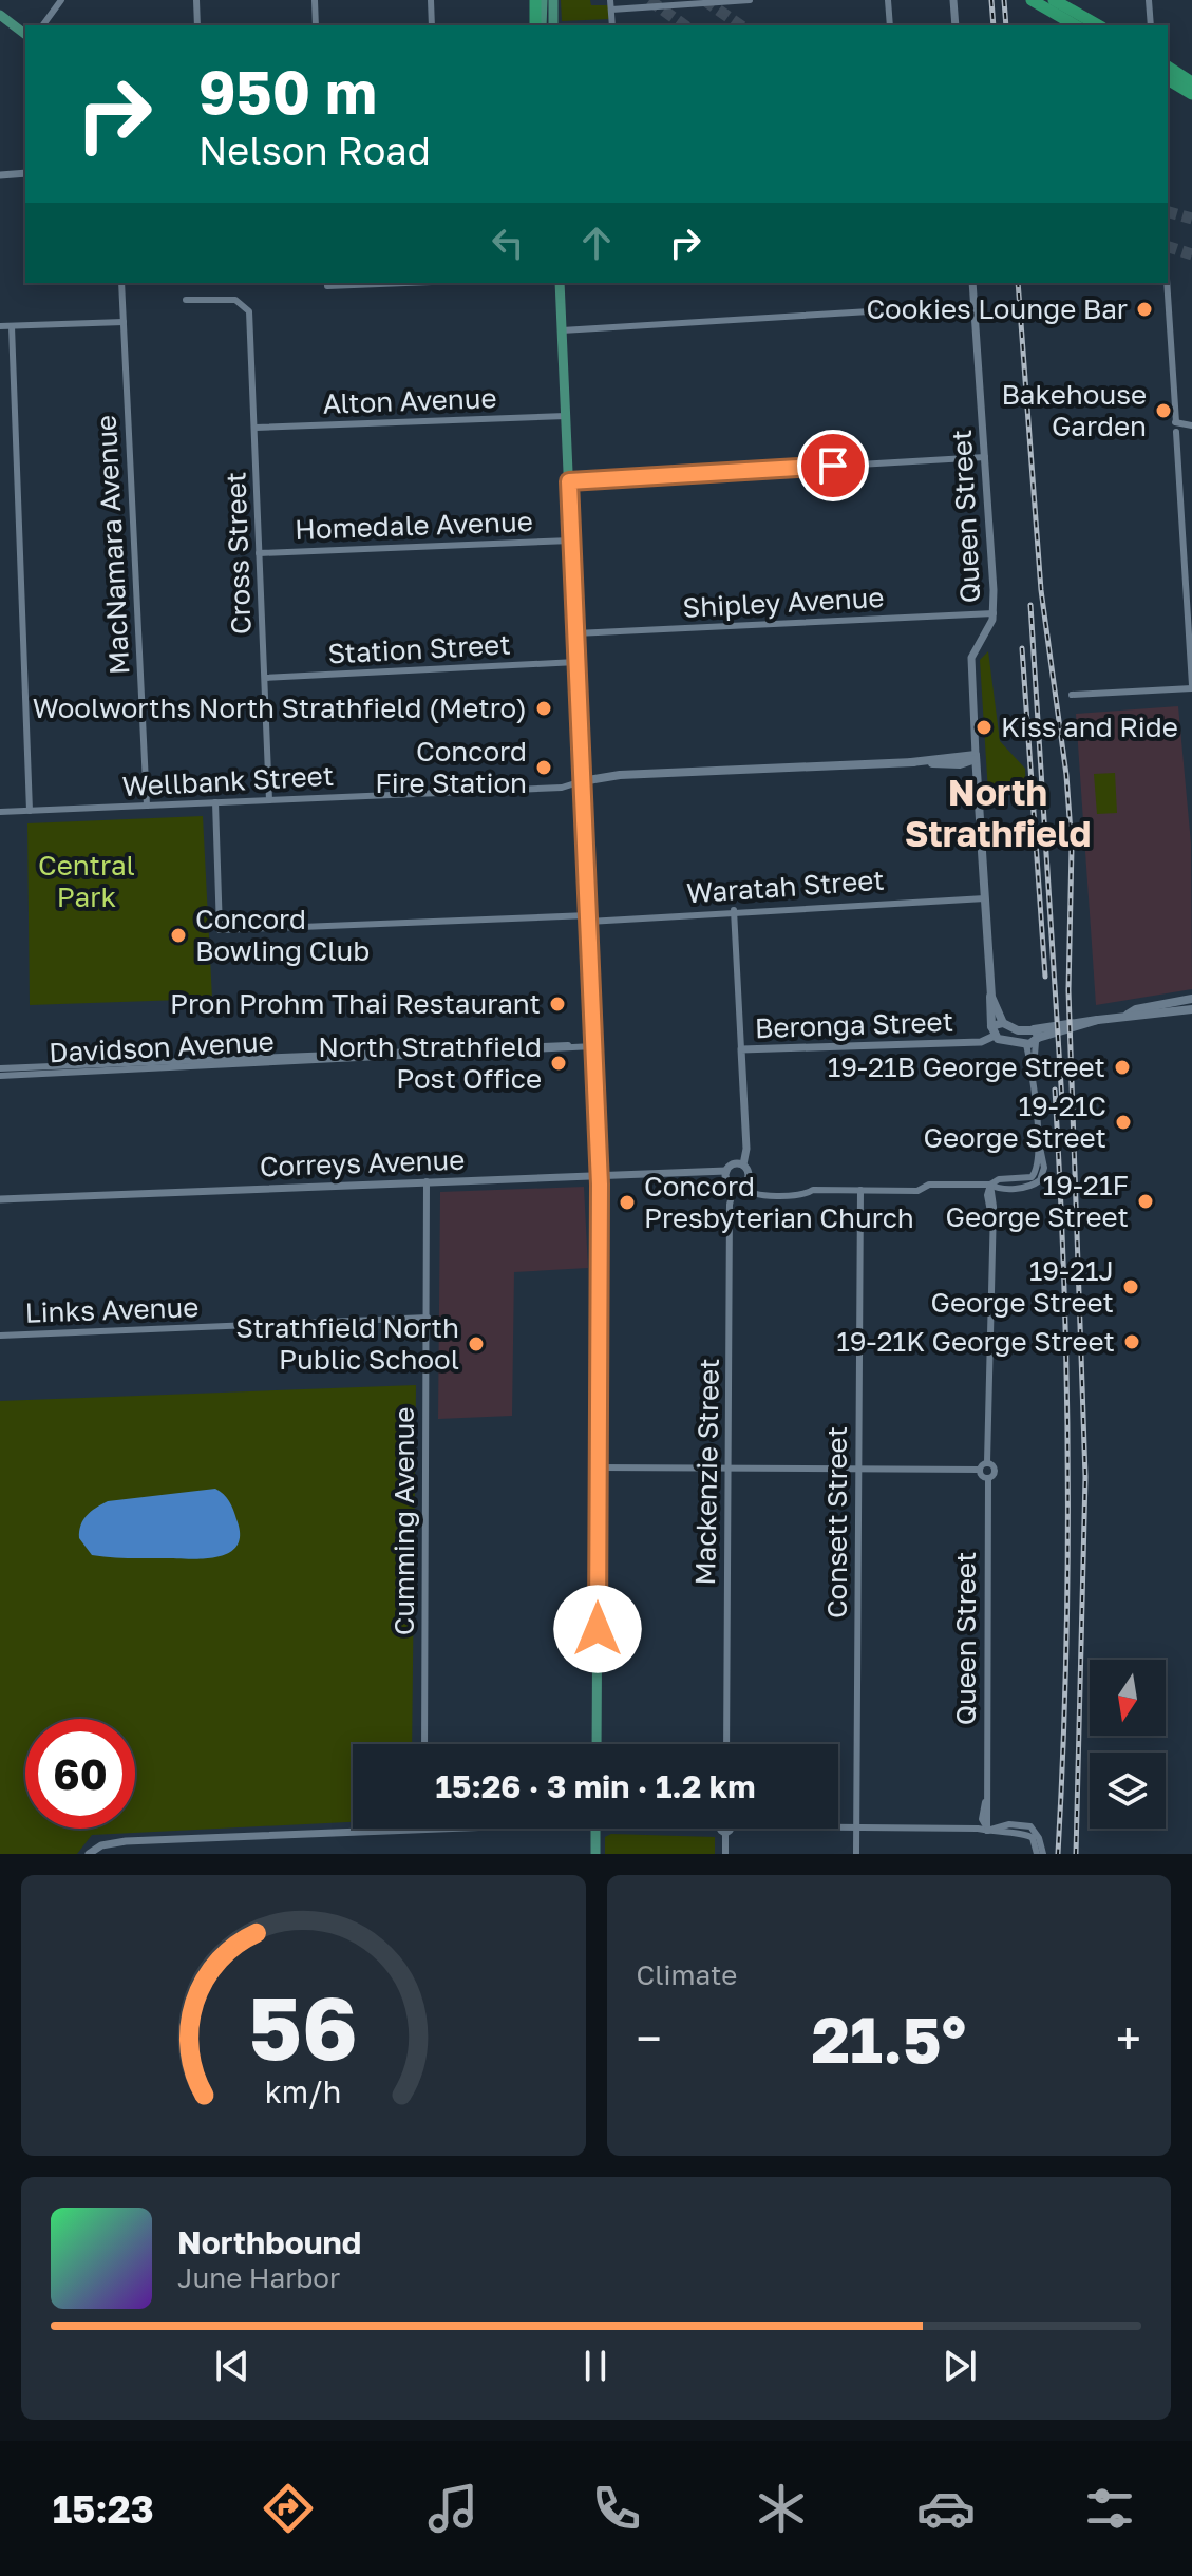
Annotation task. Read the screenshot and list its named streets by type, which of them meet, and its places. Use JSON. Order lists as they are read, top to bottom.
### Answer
{
  "streets": {
    "main road": ["Queen Street", "Wellbank Street"],
    "street": [
      "Alton Avenue",
      "Homedale Avenue",
      "MacNamara Avenue",
      "Cross Street",
      "Shipley Avenue",
      "Station Street",
      "Waratah Street",
      "Beronga Street",
      "Davidson Avenue",
      "Correys Avenue",
      "Links Avenue",
      "Mackenzie Street",
      "Cumming Avenue",
      "Consett Street"
    ]
  },
  "crossings": [
    ["Alton Avenue", "Cross Street"],
    ["Queen Street", "Shipley Avenue"],
    ["Queen Street", "Wellbank Street"],
    ["Queen Street", "Waratah Street"],
    ["Queen Street", "Beronga Street"],
    ["Homedale Avenue", "Cross Street"],
    ["MacNamara Avenue", "Wellbank Street"],
    ["Cross Street", "Station Street"],
    ["Cross Street", "Wellbank Street"],
    ["Wellbank Street", "Waratah Street"],
    ["Correys Avenue", "Mackenzie Street"],
    ["Correys Avenue", "Cumming Avenue"],
    ["Links Avenue", "Cumming Avenue"]
  ],
  "districts": ["North Strathfield"],
  "parks": ["Central Park"],
  "places": [
    "Cookies Lounge Bar",
    "Bakehouse Garden",
    "Woolworths North Strathfield (Metro)",
    "Kiss and Ride",
    "Concord Fire Station",
    "Concord Bowling Club",
    "Pron Prohm Thai Restaurant",
    "North Strathfield Post Office",
    "19-21B George Street",
    "19-21C George Street",
    "19-21F George Street",
    "Concord Presbyterian Church",
    "19-21J George Street",
    "19-21K George Street",
    "Strathfield North Public School"
  ],
  "north": "bottom",
  "page": {
    "turn": ["950 m", "Nelson Road"],
    "limit": "60",
    "trip": "15:26 · 3 min · 1.2 km",
    "tile": "Climate",
    "heat": ["−", "21.5°", "+"],
    "song": ["Northbound", "June Harbor"],
    "tabs": "15:23",
    "gauge": ["56", "km/h"]
  }
}
